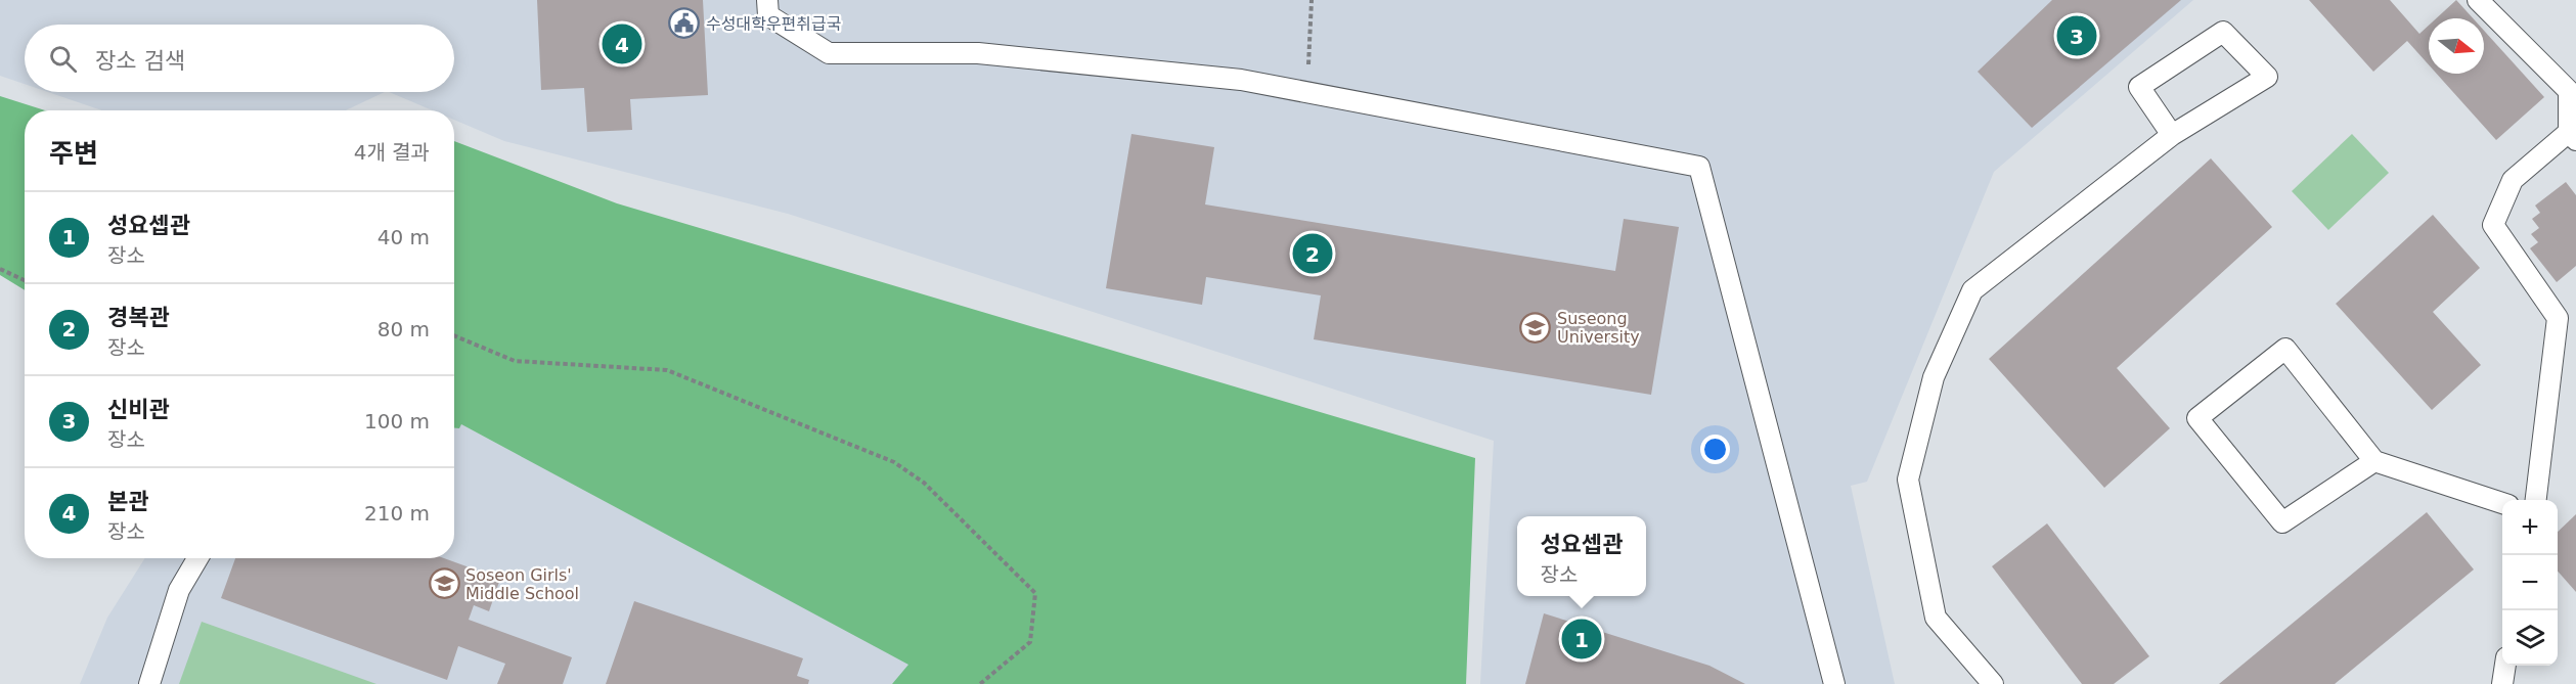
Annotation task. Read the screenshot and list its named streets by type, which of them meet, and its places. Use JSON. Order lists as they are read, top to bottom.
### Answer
{
  "places": {
    "public building": ["수성대학우편취급국"],
    "school or university": ["Suseong University", "Soseon Girls' Middle School"]
  },
  "north": "right",
  "page": {
    "pins": [
      "3",
      "4",
      "2",
      "1"
    ],
    "search": "장소 검색",
    "heading": ["주변", "4개 결과"],
    "list": [
      {
        "mark": "1",
        "name": "성요셉관",
        "note": "장소",
        "value": "40 m"
      },
      {
        "mark": "2",
        "name": "경복관",
        "note": "장소",
        "value": "80 m"
      },
      {
        "mark": "3",
        "name": "신비관",
        "note": "장소",
        "value": "100 m"
      },
      {
        "mark": "4",
        "name": "본관",
        "note": "장소",
        "value": "210 m"
      }
    ],
    "map_buttons": ["+", "−"],
    "popup": ["성요셉관", "장소"]
  }
}
